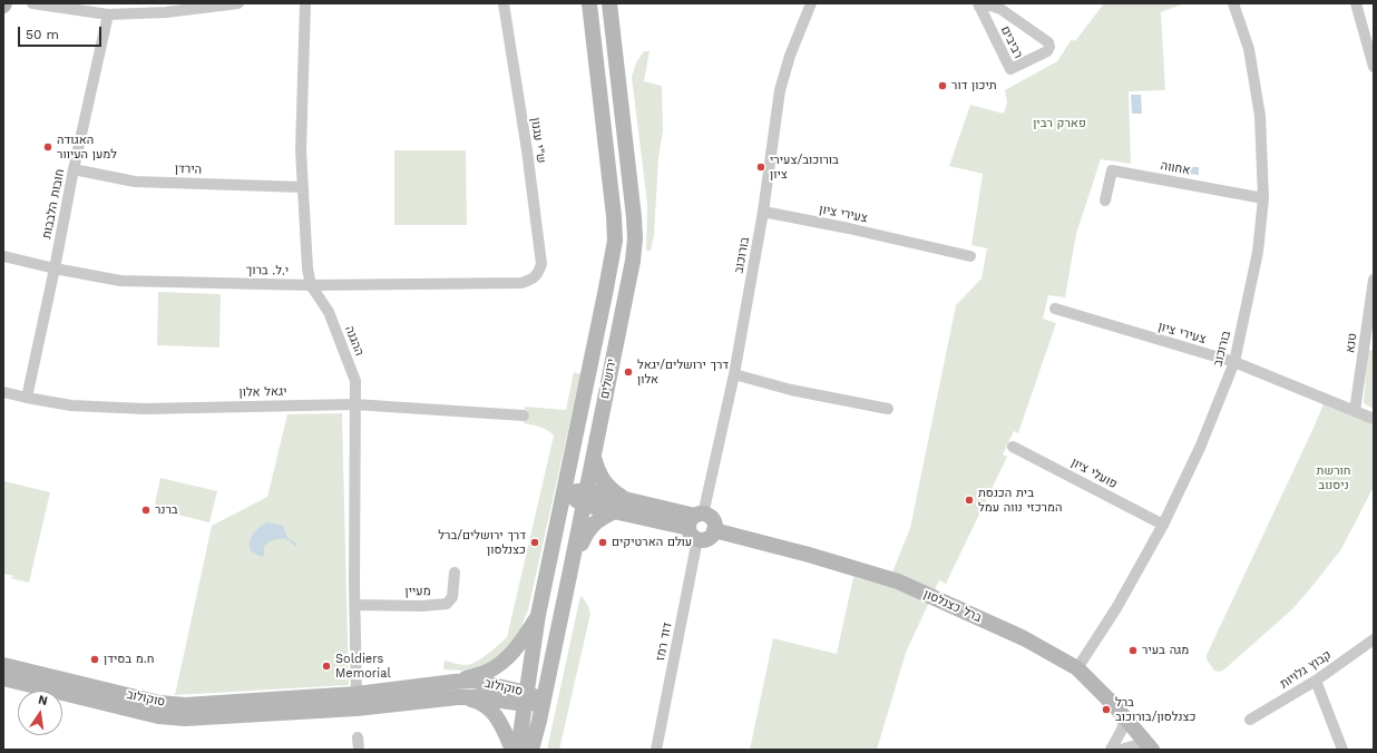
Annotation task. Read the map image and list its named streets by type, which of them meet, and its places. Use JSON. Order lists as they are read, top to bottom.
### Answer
{
  "streets": {
    "street": [
      "רביבים",
      "ש\"י עגנון",
      "אחווה",
      "הירדן",
      "חובות הלבבות",
      "צעירי ציון",
      "בורוכוב",
      "י.ל. ברוך",
      "ההגנה",
      "טנא",
      "ירושלים",
      "יגאל אלון",
      "פועלי ציון",
      "מעיין",
      "ברל כצנלסון",
      "דוד רמז",
      "קבוץ גלויות",
      "סוקולוב"
    ]
  },
  "crossings": [
    ["ש\"י עגנון", "י.ל. ברוך"],
    ["אחווה", "בורוכוב"],
    ["הירדן", "חובות הלבבות"],
    ["הירדן", "ההגנה"],
    ["חובות הלבבות", "י.ל. ברוך"],
    ["חובות הלבבות", "יגאל אלון"],
    ["צעירי ציון", "בורוכוב"],
    ["צעירי ציון", "טנא"],
    ["בורוכוב", "פועלי ציון"],
    ["בורוכוב", "ברל כצנלסון"],
    ["בורוכוב", "דוד רמז"],
    ["י.ל. ברוך", "ההגנה"],
    ["ההגנה", "יגאל אלון"],
    ["ההגנה", "מעיין"],
    ["ההגנה", "סוקולוב"],
    ["ירושלים", "סוקולוב"],
    ["ברל כצנלסון", "דוד רמז"]
  ],
  "parks": ["פארק רבין", "חורשת ניסנוב"],
  "places": [
    "תיכון דור",
    "האגודה למען העיוור",
    "בורוכוב/צעירי ציון",
    "דרך ירושלים/יגאל אלון",
    "בית הכנסת המרכזי נווה עמל",
    "ברנר",
    "דרך ירושלים/ברל כצנלסון",
    "עולם הארטיקים",
    "מגה בעיר",
    "ח.מ בסידן",
    "Soldiers Memorial",
    "ברל כצנלסון/בורוכוב"
  ],
  "scale_bar": "50 m",
  "north": "top"
}
